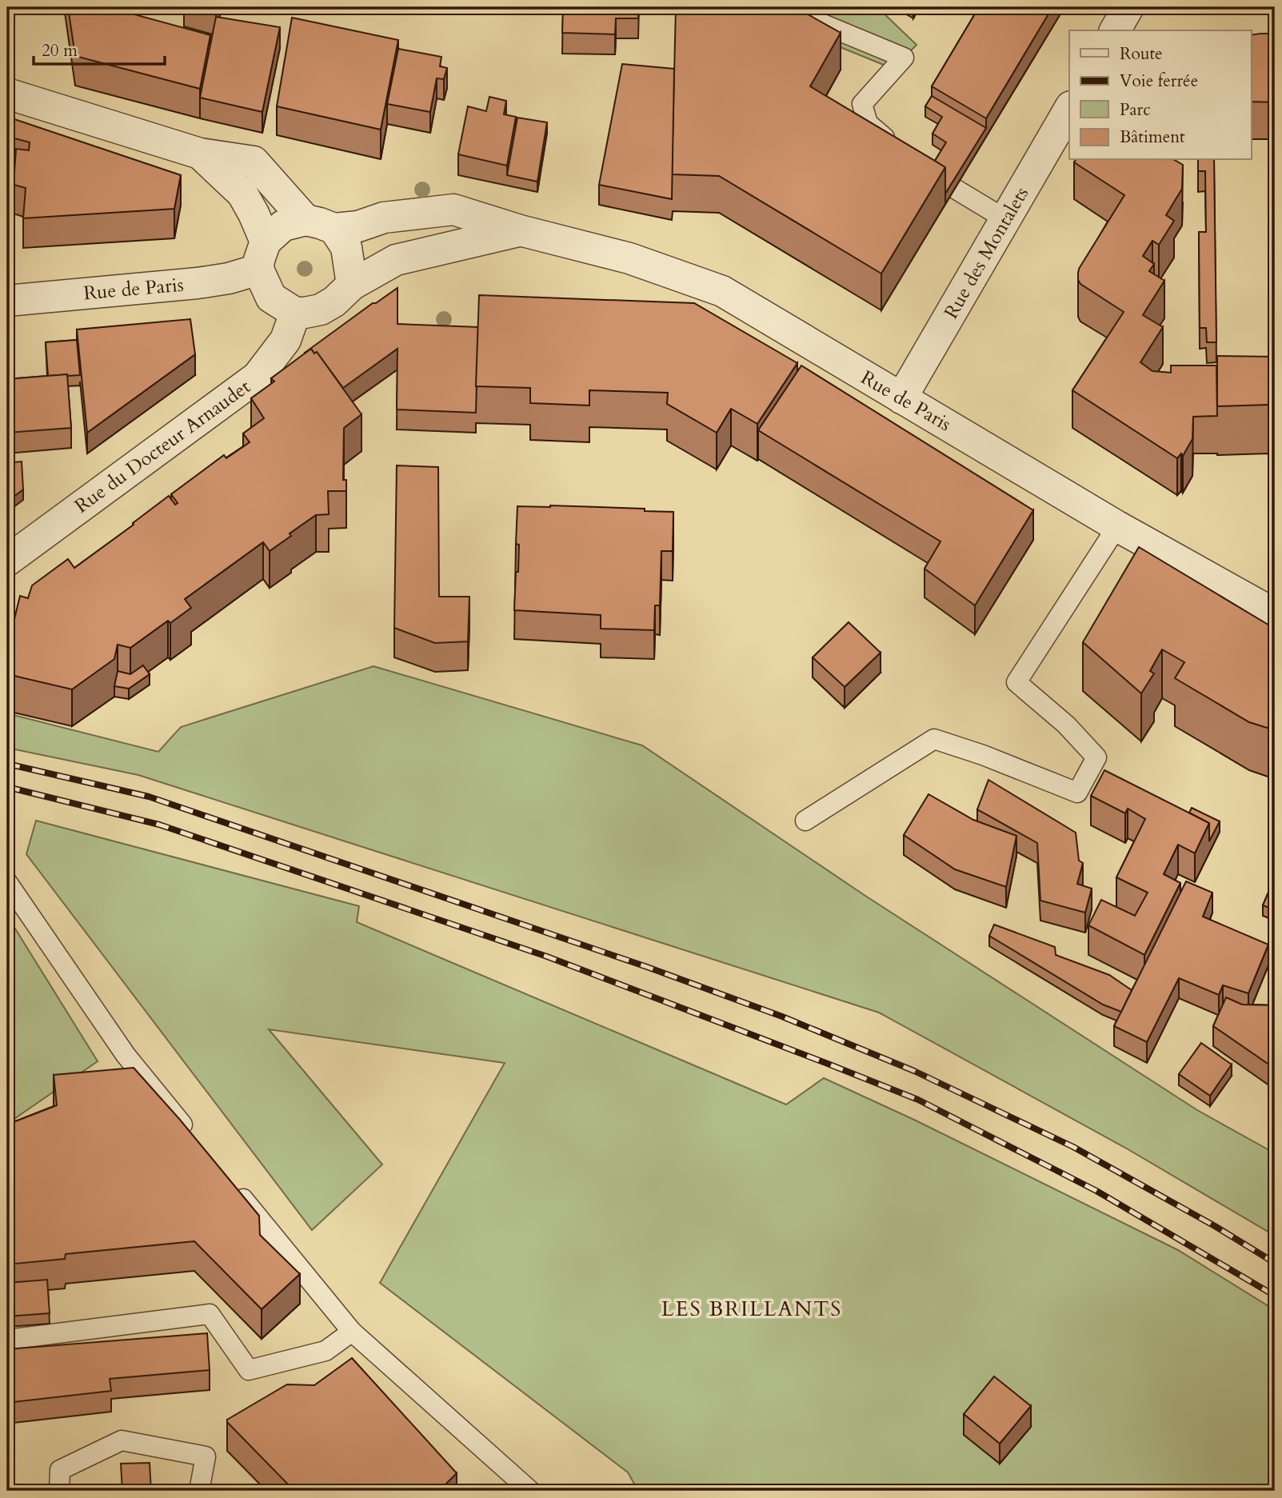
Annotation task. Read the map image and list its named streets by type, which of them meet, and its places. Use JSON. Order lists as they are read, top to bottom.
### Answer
{
  "streets": {
    "street": ["Rue des Montalets", "Rue de Paris", "Rue du Docteur Arnaudet"]
  },
  "crossings": [
    ["Rue des Montalets", "Rue de Paris"],
    ["Rue de Paris", "Rue du Docteur Arnaudet"]
  ],
  "districts": ["LES BRILLANTS"],
  "legend": [
    "Route",
    "Voie ferrée",
    "Parc",
    "Bâtiment"
  ],
  "scale_bar": "20 m"
}
